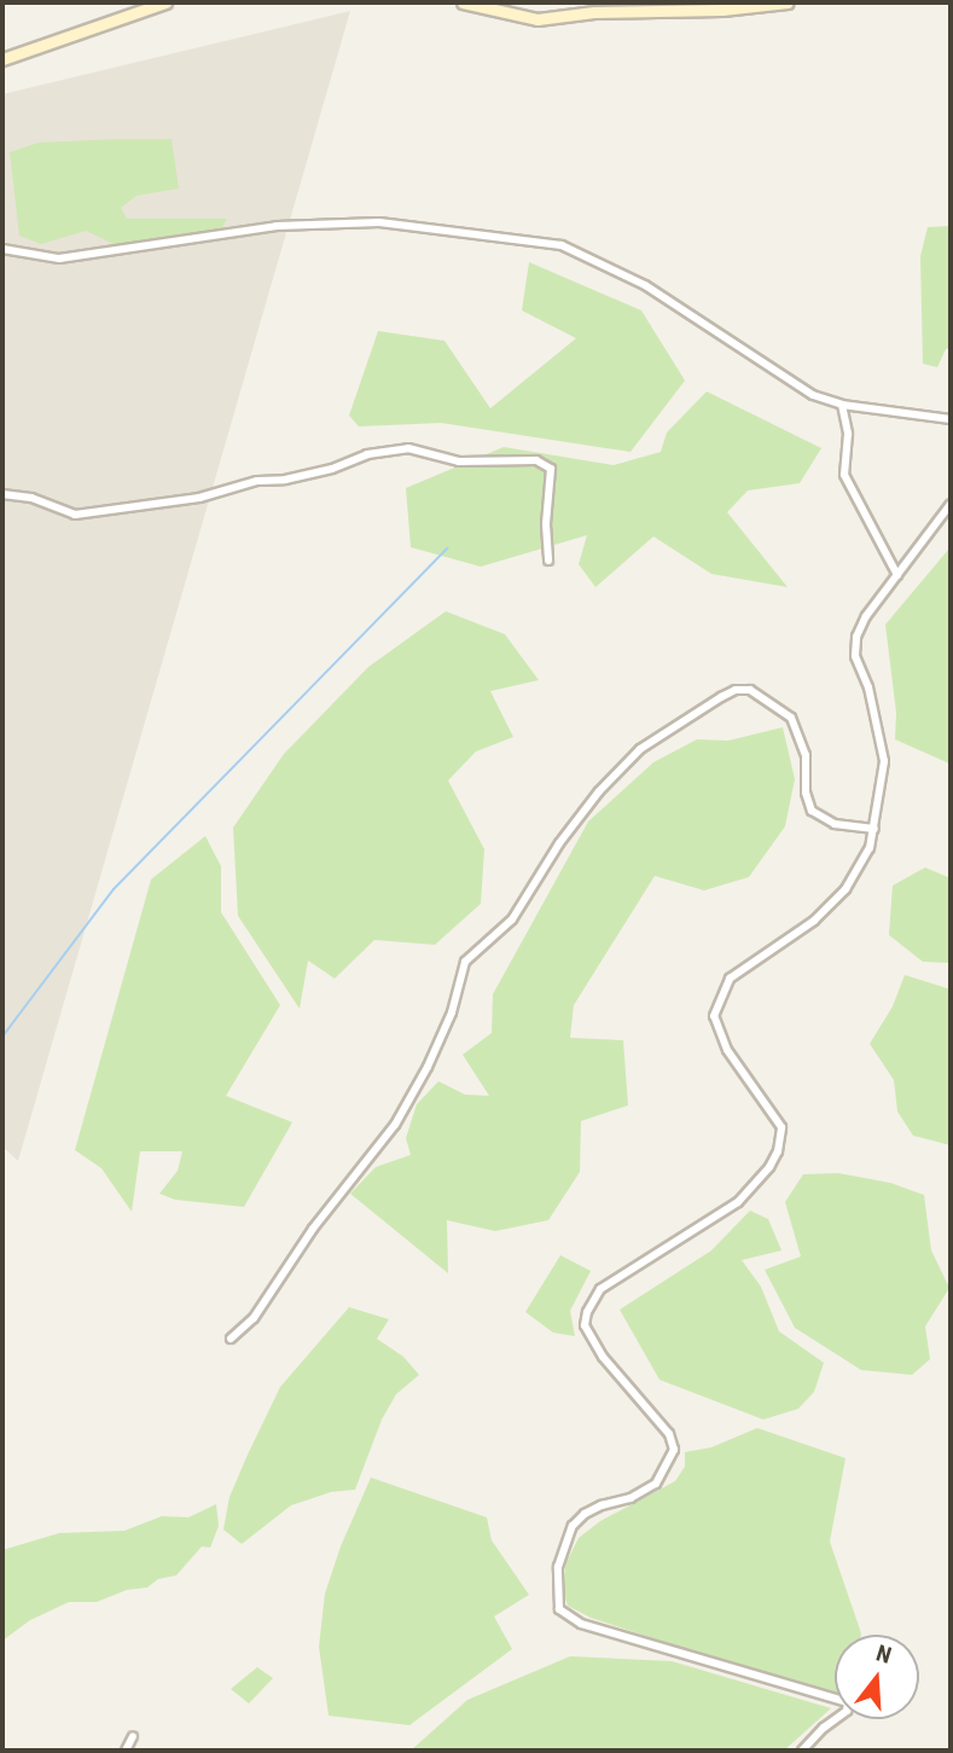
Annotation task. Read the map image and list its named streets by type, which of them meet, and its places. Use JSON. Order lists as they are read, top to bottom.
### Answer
{
  "north": "top"
}
